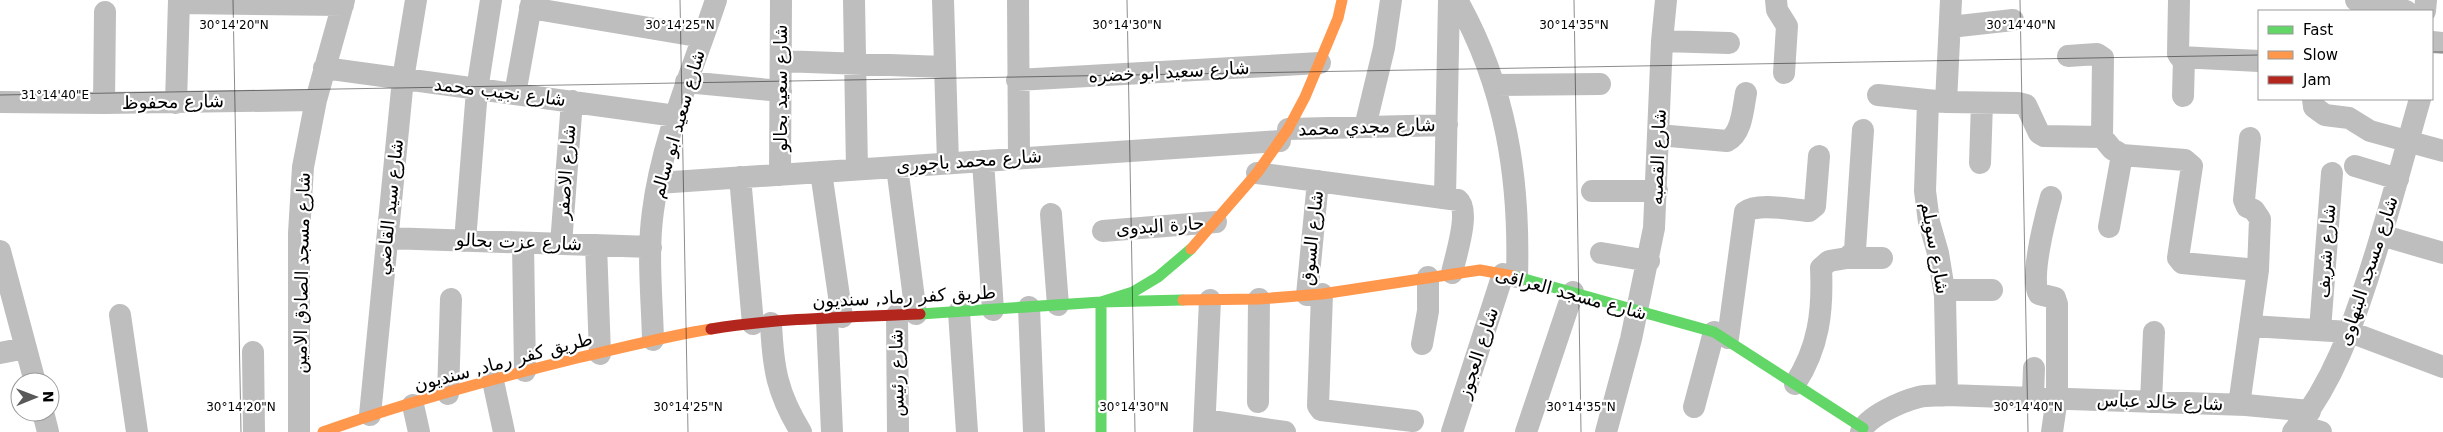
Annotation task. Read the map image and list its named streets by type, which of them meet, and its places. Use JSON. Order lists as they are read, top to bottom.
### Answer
{
  "streets": {
    "street": [
      "شارع سعيد ابو خضره",
      "شارع سعيد بحالو",
      "شارع نجيب محمد",
      "شارع محفوظ",
      "شارع سعيد ابو سالم",
      "شارع مجدي محمد",
      "شارع القصبه",
      "شارع محمد باجورى",
      "شارع الاصفر",
      "شارع سيد القاضي",
      "حارة البدوى",
      "شارع السوق",
      "شارع عزت بحالو",
      "شارع سويلم",
      "شارع شريف",
      "شارع مسجد البنهاوى",
      "شارع مسجد الصادق الامين",
      "شارع مسجد العراقى",
      "طريق كفر رماد, سنديون",
      "شارع العجوز",
      "شارع رئيس",
      "شارع خالد عباس"
    ]
  },
  "crossings": [
    ["شارع سعيد ابو خضره", "طريق كفر رماد, سنديون"],
    ["شارع سعيد بحالو", "شارع محمد باجورى"],
    ["شارع نجيب محمد", "شارع سعيد ابو سالم"],
    ["شارع نجيب محمد", "شارع الاصفر"],
    ["شارع نجيب محمد", "شارع سيد القاضي"],
    ["شارع نجيب محمد", "شارع مسجد الصادق الامين"],
    ["شارع محفوظ", "شارع مسجد الصادق الامين"],
    ["شارع سعيد ابو سالم", "شارع محمد باجورى"],
    ["شارع سعيد ابو سالم", "شارع عزت بحالو"],
    ["شارع سعيد ابو سالم", "طريق كفر رماد, سنديون"],
    ["شارع مجدي محمد", "شارع محمد باجورى"],
    ["شارع مجدي محمد", "طريق كفر رماد, سنديون"],
    ["شارع القصبه", "شارع مسجد العراقى"],
    ["شارع محمد باجورى", "طريق كفر رماد, سنديون"],
    ["شارع محمد باجورى", "شارع رئيس"],
    ["شارع الاصفر", "شارع عزت بحالو"],
    ["شارع سيد القاضي", "شارع عزت بحالو"],
    ["شارع سيد القاضي", "طريق كفر رماد, سنديون"],
    ["حارة البدوى", "طريق كفر رماد, سنديون"],
    ["شارع السوق", "شارع مسجد العراقى"],
    ["شارع سويلم", "شارع خالد عباس"],
    ["شارع مسجد البنهاوى", "شارع خالد عباس"],
    ["شارع مسجد العراقى", "طريق كفر رماد, سنديون"],
    ["شارع مسجد العراقى", "شارع العجوز"],
    ["شارع مسجد العراقى", "شارع خالد عباس"],
    ["طريق كفر رماد, سنديون", "شارع رئيس"]
  ],
  "legend": ["Fast", "Slow", "Jam"],
  "north": "right",
  "coordinates": [
    "30°14'20\"N",
    "30°14'25\"N",
    "30°14'30\"N",
    "30°14'35\"N",
    "30°14'40\"N",
    "31°14'40\"E"
  ]
}
